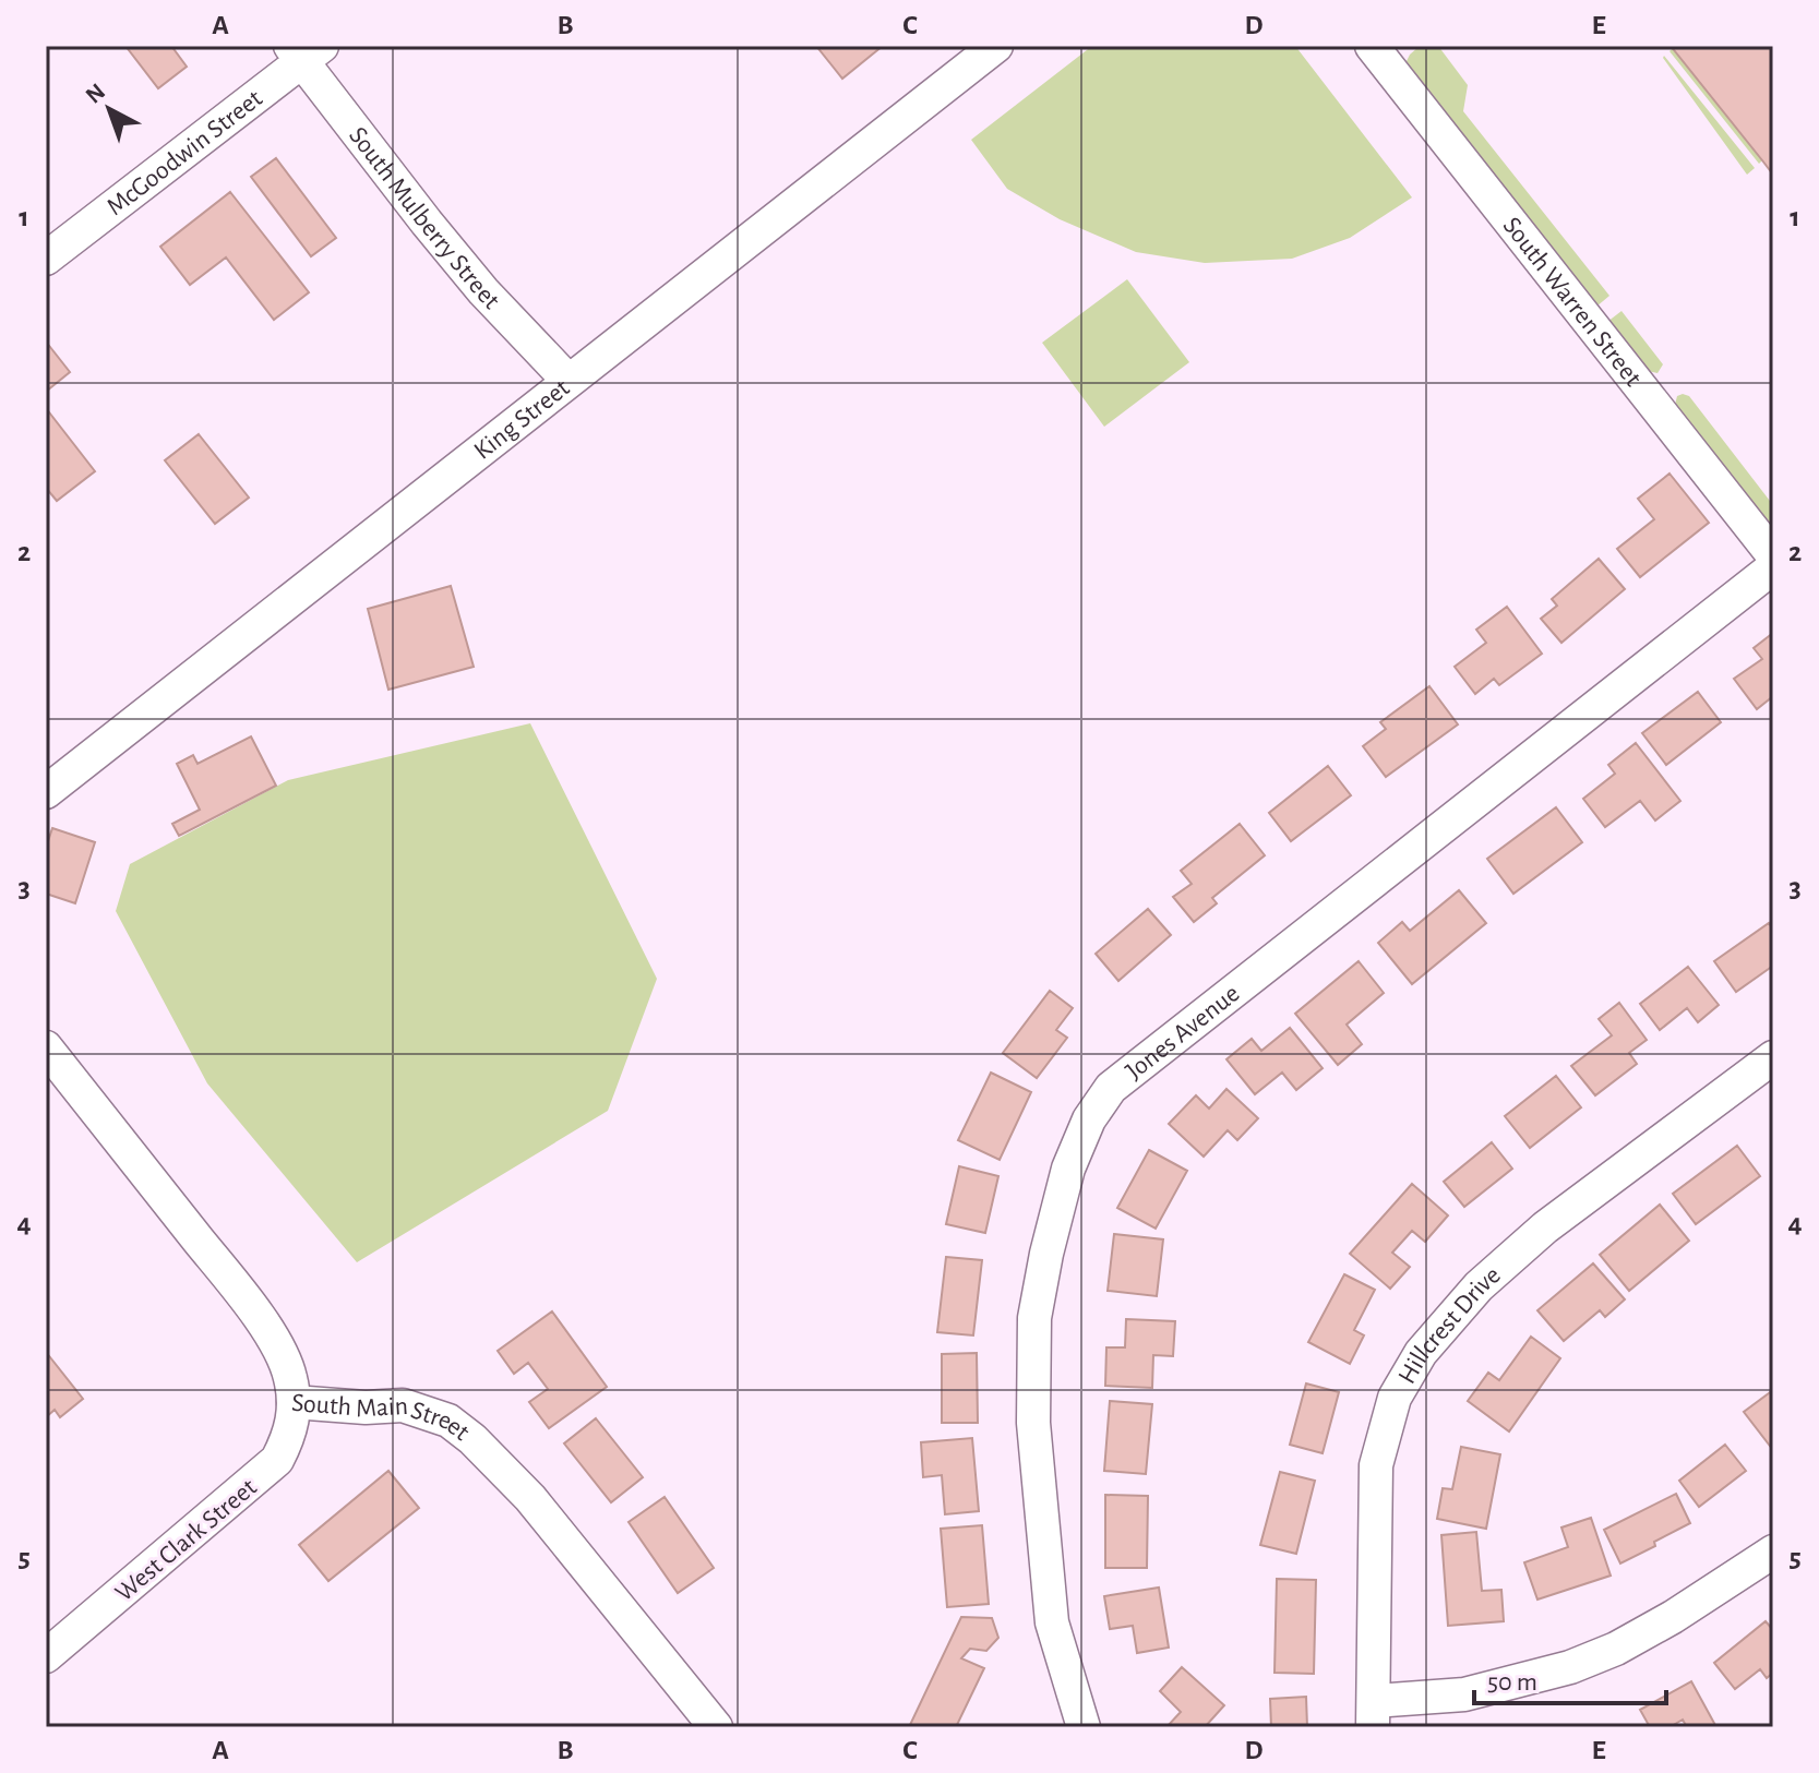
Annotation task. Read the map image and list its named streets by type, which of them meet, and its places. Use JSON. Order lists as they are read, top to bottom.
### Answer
{
  "streets": {
    "street": [
      "McGoodwin Street",
      "South Mulberry Street",
      "South Warren Street",
      "King Street",
      "Jones Avenue",
      "Hillcrest Drive",
      "South Main Street",
      "West Clark Street"
    ]
  },
  "crossings": [
    ["McGoodwin Street", "South Mulberry Street"],
    ["South Mulberry Street", "King Street"],
    ["South Main Street", "West Clark Street"]
  ],
  "scale_bar": "50 m",
  "north": "top left",
  "grid": {
    "columns": [
      "A",
      "B",
      "C",
      "D",
      "E"
    ],
    "rows": [
      "1",
      "2",
      "3",
      "4",
      "5"
    ]
  }
}
